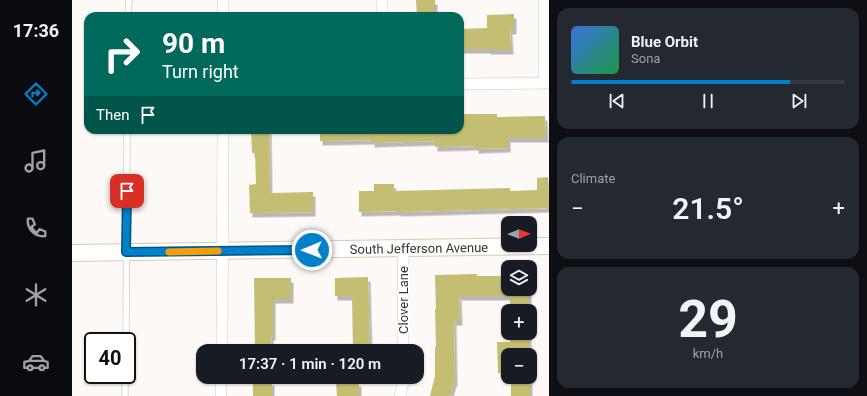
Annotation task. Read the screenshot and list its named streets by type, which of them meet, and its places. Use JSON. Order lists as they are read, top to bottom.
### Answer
{
  "streets": {
    "street": ["South Jefferson Avenue", "Clover Lane"]
  },
  "crossings": [
    ["South Jefferson Avenue", "Clover Lane"]
  ],
  "north": "right",
  "page": {
    "tabs": "17:36",
    "turn": ["90 m", "Turn right"],
    "song": ["Blue Orbit", "Sona"],
    "then": "Then",
    "tile": [
      "Climate",
      ["29", "km/h"]
    ],
    "heat": ["−", "21.5°", "+"],
    "map_buttons": ["+", "−"],
    "limit": "40",
    "trip": "17:37 · 1 min · 120 m"
  }
}
